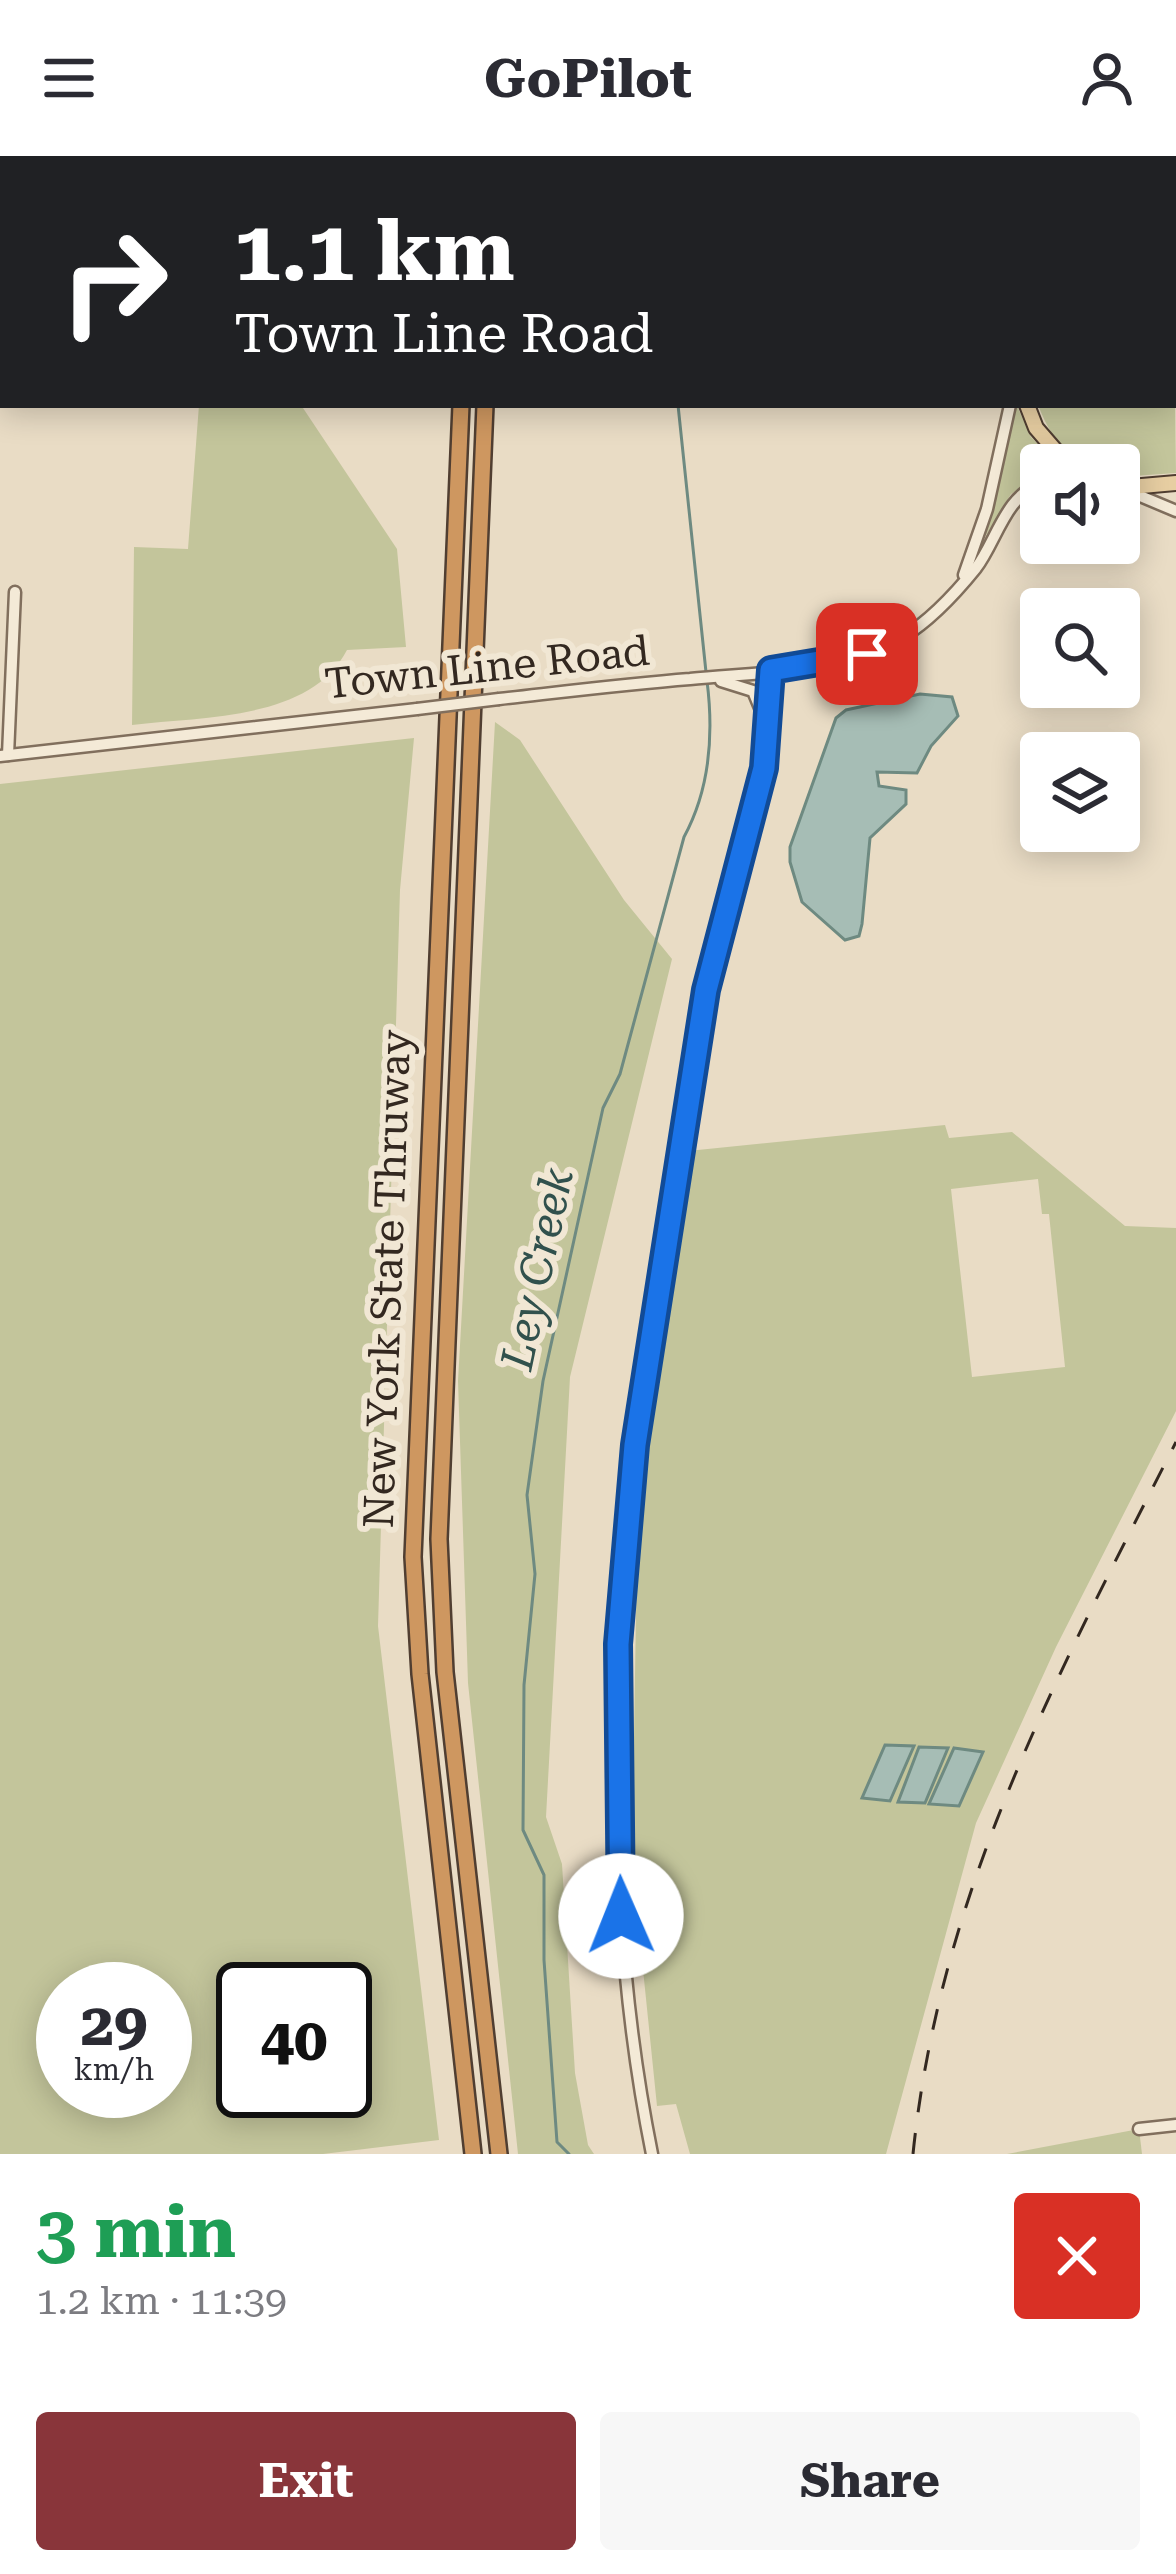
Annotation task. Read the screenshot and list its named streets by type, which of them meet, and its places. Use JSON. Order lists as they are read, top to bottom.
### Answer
{
  "streets": {
    "highway": ["New York State Thruway"],
    "street": ["Town Line Road"]
  },
  "water": ["Ley Creek"],
  "page": {
    "header": "GoPilot",
    "turn": ["1.1 km", "Town Line Road"],
    "speed": "29 km/h",
    "limit": "40",
    "heading": ["3 min", "1.2 km · 11:39"],
    "buttons": ["Exit", "Share"]
  }
}
